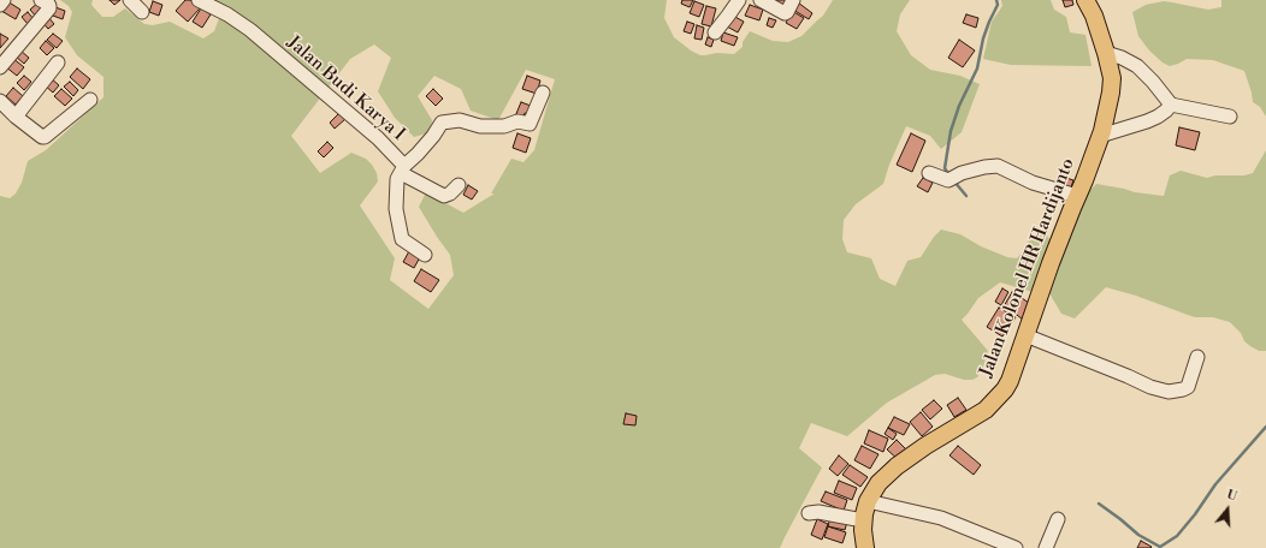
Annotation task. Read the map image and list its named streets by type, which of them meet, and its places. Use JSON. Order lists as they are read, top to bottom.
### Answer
{
  "streets": {
    "main road": ["Jalan Kolonel HR Hardijanto"],
    "street": ["Jalan Budi Karya I"]
  },
  "north": "top"
}
